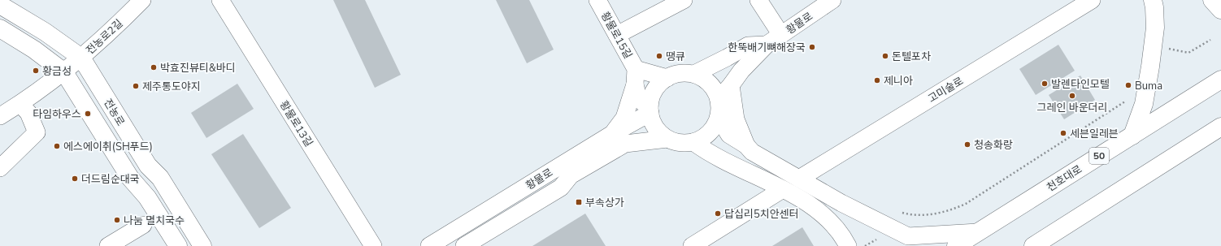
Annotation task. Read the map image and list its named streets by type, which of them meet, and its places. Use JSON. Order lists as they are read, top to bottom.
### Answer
{
  "streets": {
    "main road": ["전농로", "50", "천호대로"],
    "street": [
      "황물로",
      "황물로15길",
      "전농로2길",
      "고미술로",
      "황물로13길"
    ]
  },
  "crossings": [
    ["황물로", "황물로15길"],
    ["전농로2길", "전농로"]
  ],
  "places": {
    "other": [
      "한뚝배기뼈해장국",
      "땡큐",
      "돈텔포차",
      "박효진뷰티&바디",
      "황금성",
      "제니아",
      "발렌타인모텔",
      "Buma",
      "제주통도야지",
      "그레인 바운더리",
      "타임하우스",
      "세븐일레븐",
      "청송화랑",
      "에스에이취(SH푸드)",
      "더드림순대국",
      "답십리5치안센터",
      "나눔 멸치국수"
    ],
    "transit": ["부속상가"]
  }
}
